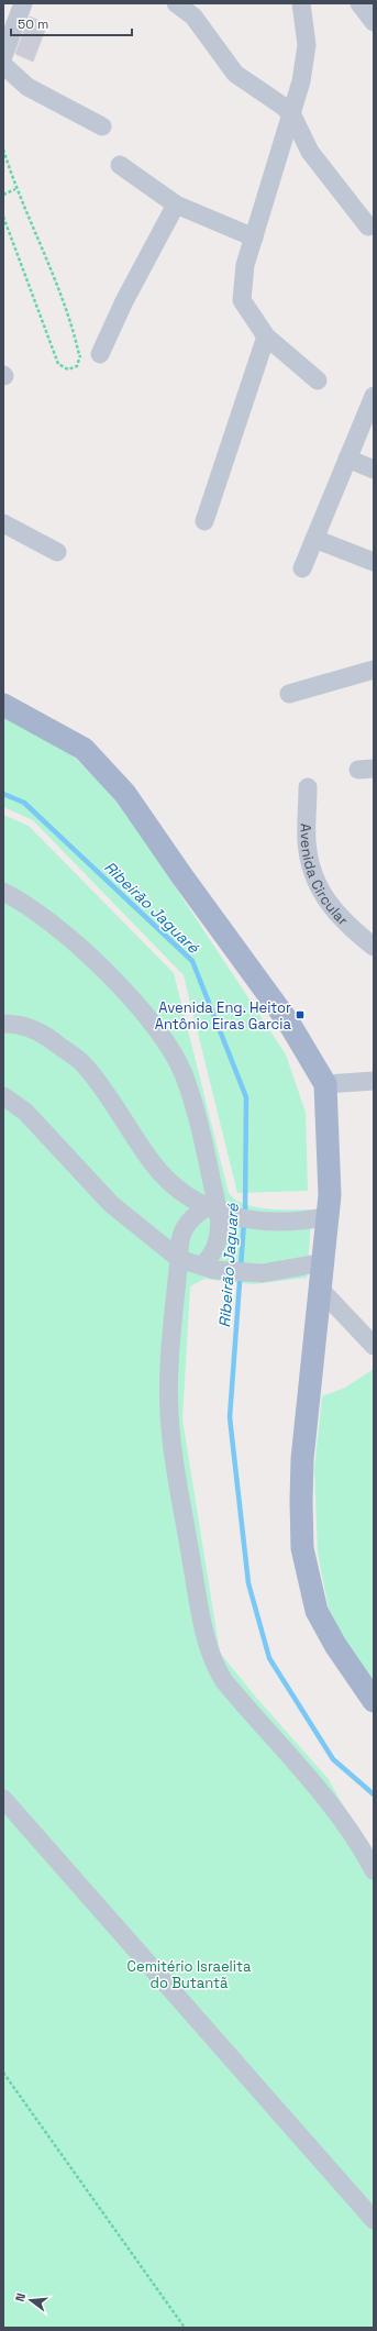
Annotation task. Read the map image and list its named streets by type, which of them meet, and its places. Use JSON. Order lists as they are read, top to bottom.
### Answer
{
  "streets": {
    "street": ["Avenida Circular"]
  },
  "water": ["Ribeirão Jaguaré"],
  "parks": ["Cemitério Israelita do Butantã"],
  "places": {
    "transit": ["Avenida Eng. Heitor Antônio Eiras Garcia"]
  },
  "scale_bar": "50 m",
  "north": "left"
}
